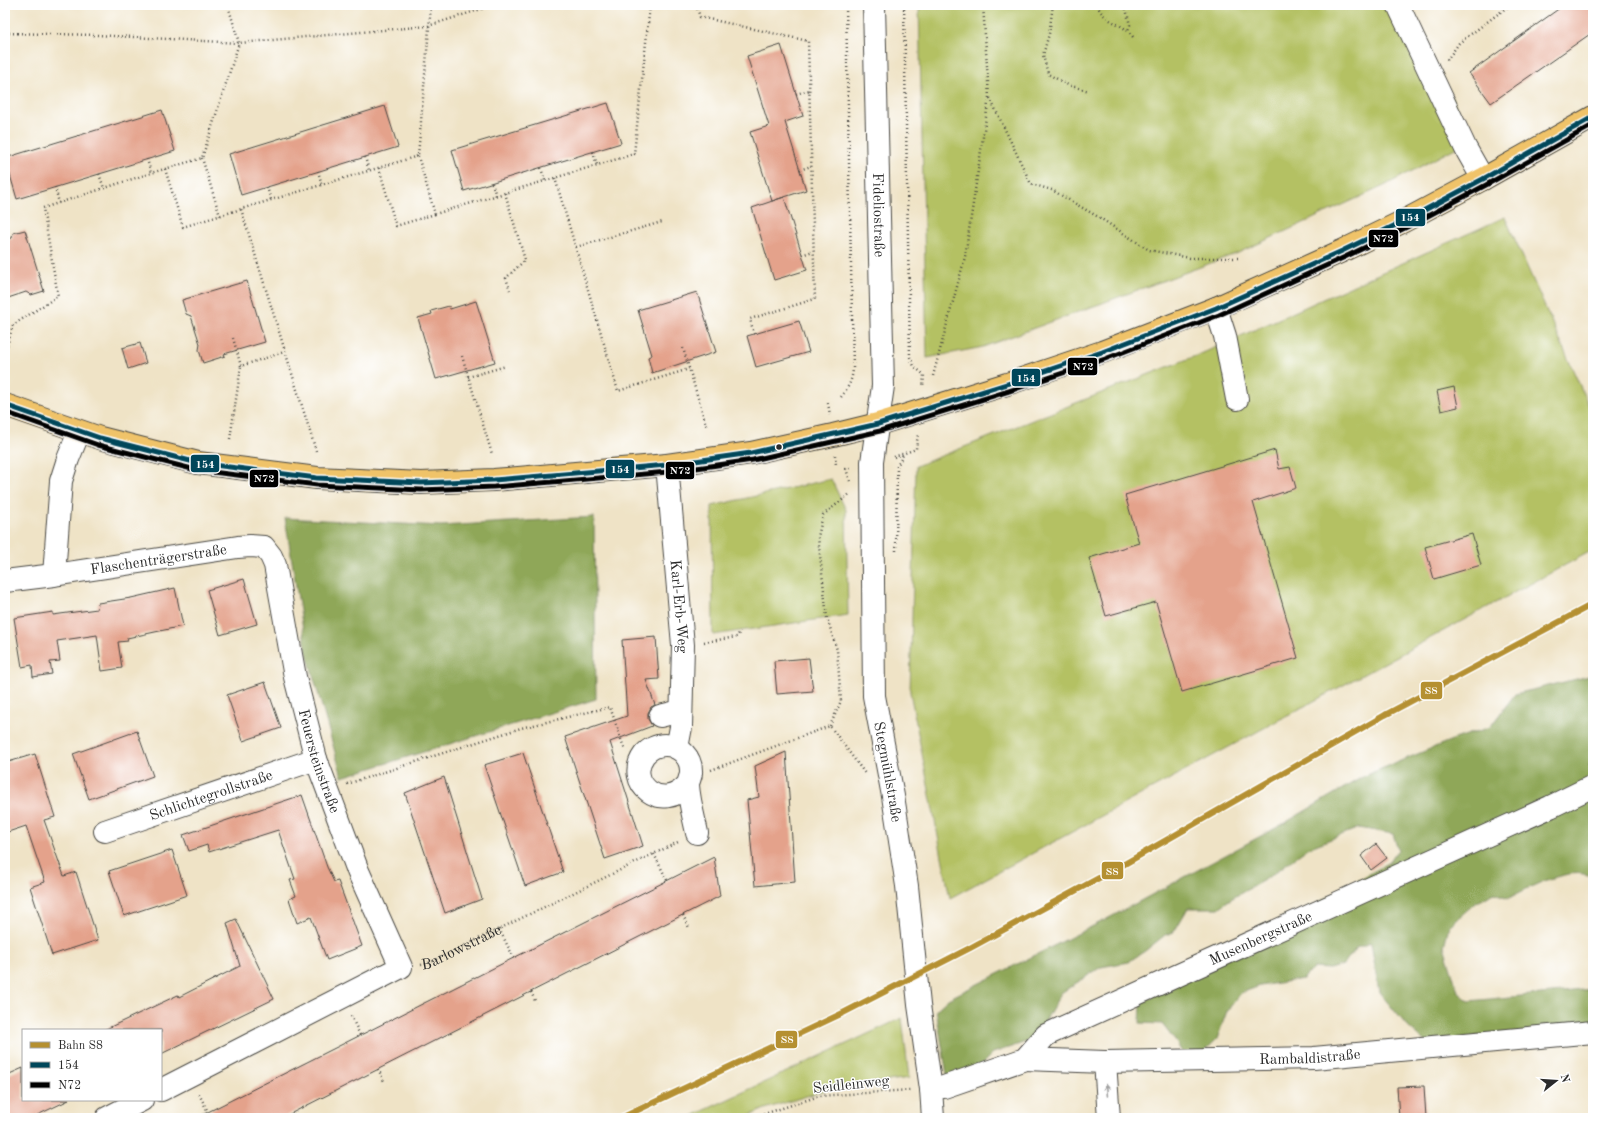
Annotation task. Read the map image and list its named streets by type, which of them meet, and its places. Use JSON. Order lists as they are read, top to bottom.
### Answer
{
  "streets": {
    "street": [
      "Fideliostraße",
      "Flaschenträgerstraße",
      "Karl-Erb-Weg",
      "Feuersteinstraße",
      "Stegmühlstraße",
      "Schlichtegrollstraße",
      "Musenbergstraße",
      "Barlowstraße",
      "Rambaldistraße"
    ],
    "path": ["Seidleinweg"]
  },
  "crossings": [
    ["Fideliostraße", "Stegmühlstraße"],
    ["Flaschenträgerstraße", "Feuersteinstraße"],
    ["Feuersteinstraße", "Schlichtegrollstraße"],
    ["Feuersteinstraße", "Barlowstraße"],
    ["Stegmühlstraße", "Seidleinweg"],
    ["Musenbergstraße", "Rambaldistraße"]
  ],
  "lines": ["transit line 154", "transit line N72", "rail line S8"],
  "legend": ["Bahn S8", "154", "N72"],
  "north": "right"
}
